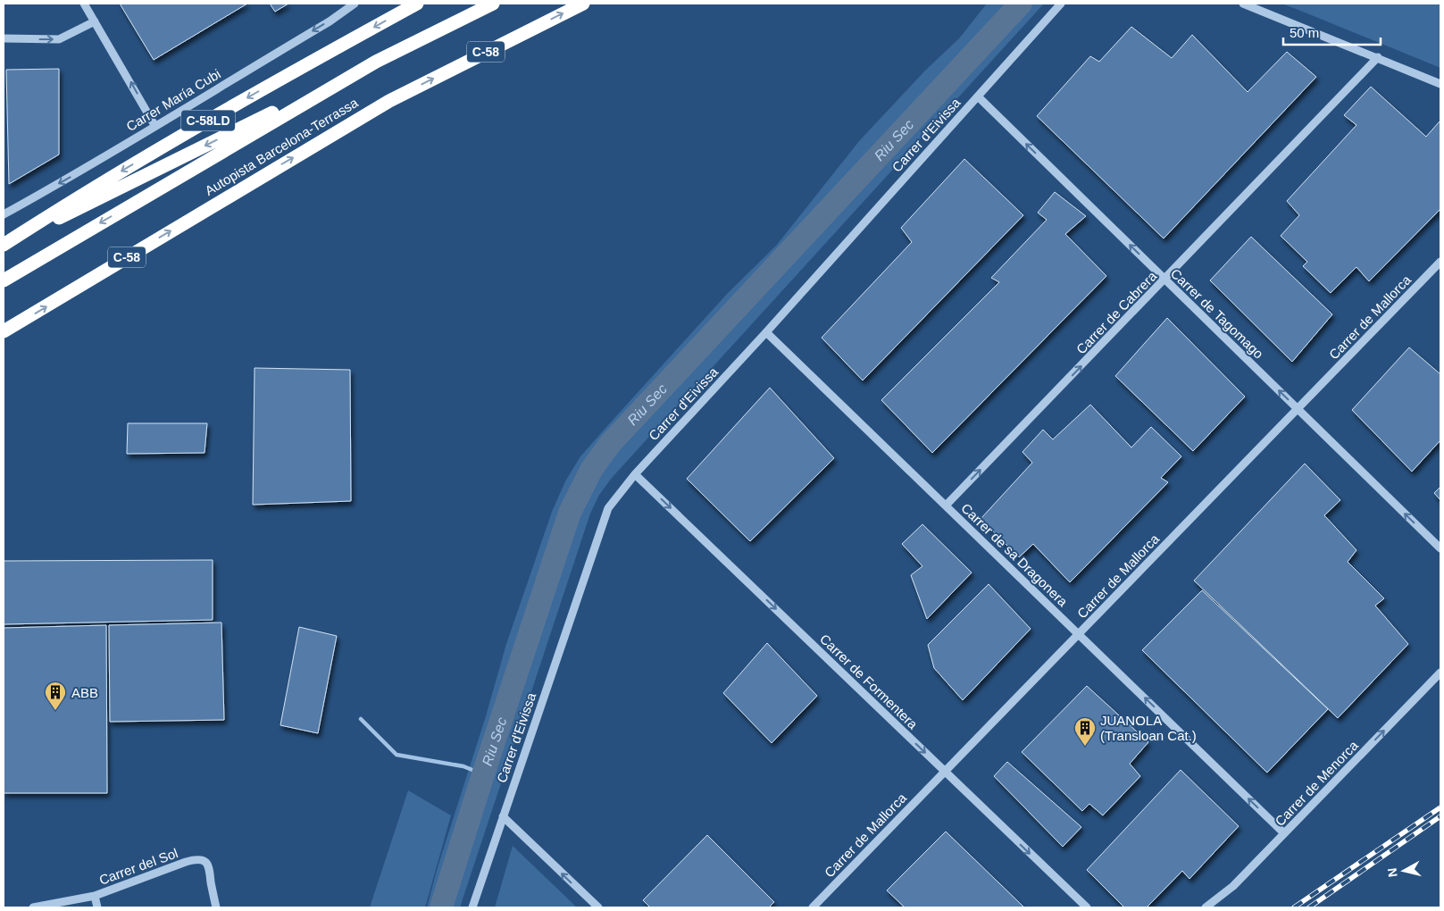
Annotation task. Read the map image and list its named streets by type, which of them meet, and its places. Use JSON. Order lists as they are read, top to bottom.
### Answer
{
  "streets": {
    "highway": ["C-58", "C-58LD", "Autopista Barcelona-Terrassa"],
    "street": [
      "Carrer María Cubi",
      "Carrer d'Eivissa",
      "Carrer de Cabrera",
      "Carrer de Tagomago",
      "Carrer de Mallorca",
      "Carrer de sa Dragonera",
      "Carrer de Formentera",
      "Carrer de Menorca",
      "Carrer del Sol"
    ]
  },
  "crossings": [
    ["Carrer d'Eivissa", "Carrer de Tagomago"],
    ["Carrer d'Eivissa", "Carrer de sa Dragonera"],
    ["Carrer d'Eivissa", "Carrer de Formentera"],
    ["Carrer de Cabrera", "Carrer de Tagomago"],
    ["Carrer de Cabrera", "Carrer de sa Dragonera"],
    ["Carrer de Tagomago", "Carrer de Mallorca"],
    ["Carrer de Mallorca", "Carrer de sa Dragonera"],
    ["Carrer de Mallorca", "Carrer de Formentera"],
    ["Carrer de sa Dragonera", "Carrer de Menorca"]
  ],
  "one_way": [
    "Carrer María Cubi",
    "Carrer de Cabrera",
    "Carrer de Tagomago",
    "Carrer de sa Dragonera",
    "Carrer de Formentera",
    "Carrer de Menorca"
  ],
  "water": ["Riu Sec"],
  "places": {
    "building": ["ABB", "JUANOLA (Transloan Cat.)"]
  },
  "scale_bar": "50 m",
  "north": "left"
}
